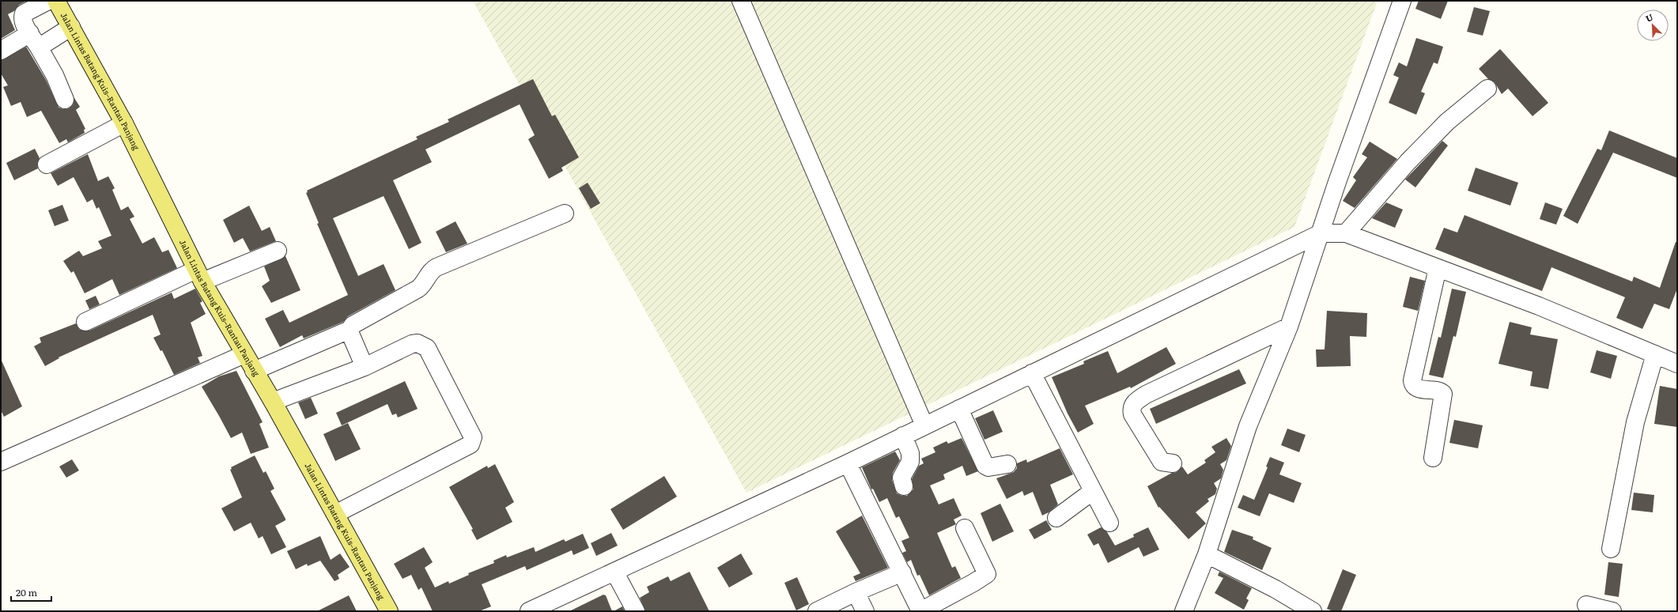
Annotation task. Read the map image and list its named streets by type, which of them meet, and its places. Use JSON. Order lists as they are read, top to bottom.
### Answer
{
  "streets": {
    "main road": ["Jalan Lintas Batang Kuis–Rantau Panjang"]
  },
  "scale_bar": "20 m",
  "north": "top left"
}
